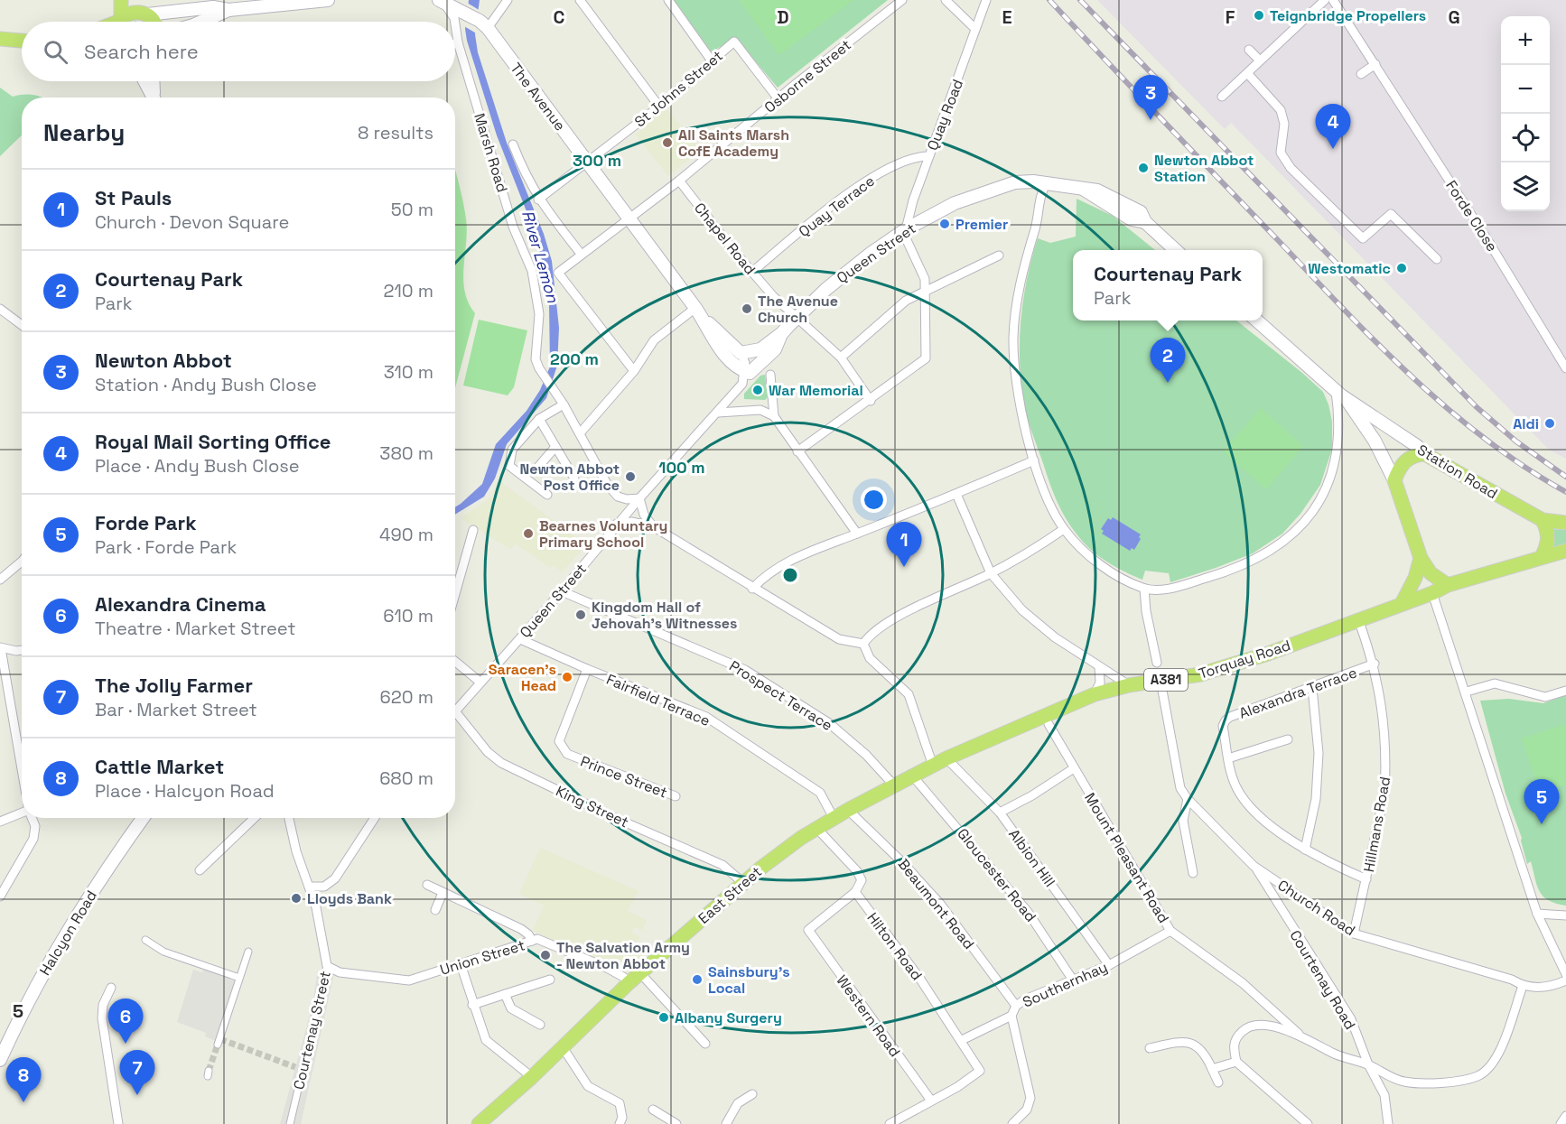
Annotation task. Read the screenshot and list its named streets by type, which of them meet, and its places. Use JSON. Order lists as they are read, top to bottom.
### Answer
{
  "streets": {
    "main road": [
      "The Avenue",
      "Queen Street",
      "Station Road",
      "Torquay Road",
      "A381",
      "East Street",
      "Halcyon Road"
    ],
    "street": [
      "Osborne Street",
      "St Johns Street",
      "Quay Road",
      "Marsh Road",
      "Quay Terrace",
      "Forde Close",
      "Chapel Road",
      "Alexandra Terrace",
      "Prospect Terrace",
      "Fairfield Terrace",
      "Prince Street",
      "King Street",
      "Hillmans Road",
      "Albion Hill",
      "Mount Pleasant Road",
      "Gloucester Road",
      "Beaumont Road",
      "Church Road",
      "Hilton Road",
      "Union Street",
      "Courtenay Road",
      "Southernhay",
      "Western Road",
      "Courtenay Street"
    ]
  },
  "crossings": [
    ["Osborne Street", "St Johns Street"],
    ["Osborne Street", "The Avenue"],
    ["Osborne Street", "Chapel Road"],
    ["St Johns Street", "The Avenue"],
    ["The Avenue", "Marsh Road"],
    ["The Avenue", "Queen Street"],
    ["Quay Road", "Quay Terrace"],
    ["Quay Road", "Queen Street"],
    ["Quay Terrace", "Chapel Road"],
    ["Chapel Road", "Queen Street"],
    ["Queen Street", "Prospect Terrace"],
    ["Queen Street", "Fairfield Terrace"],
    ["Queen Street", "King Street"],
    ["Torquay Road", "Hillmans Road"],
    ["Torquay Road", "Albion Hill"],
    ["Torquay Road", "East Street"],
    ["Torquay Road", "Church Road"],
    ["Alexandra Terrace", "Hillmans Road"],
    ["Prospect Terrace", "East Street"],
    ["Fairfield Terrace", "Prince Street"],
    ["Fairfield Terrace", "East Street"],
    ["King Street", "East Street"],
    ["Hillmans Road", "Church Road"],
    ["Albion Hill", "Southernhay"],
    ["Mount Pleasant Road", "Southernhay"],
    ["Gloucester Road", "East Street"],
    ["Gloucester Road", "Southernhay"],
    ["East Street", "Beaumont Road"],
    ["East Street", "Union Street"],
    ["Beaumont Road", "Southernhay"],
    ["Church Road", "Courtenay Road"],
    ["Hilton Road", "Southernhay"],
    ["Hilton Road", "Western Road"],
    ["Union Street", "Courtenay Street"]
  ],
  "water": ["River Lemon"],
  "places": [
    "Teignbridge Propellers",
    "All Saints Marsh CofE Academy",
    "Newton Abbot Station",
    "Premier",
    "Westomatic",
    "The Avenue Church",
    "War Memorial",
    "Aldi",
    "Newton Abbot Post Office",
    "Bearnes Voluntary Primary School",
    "Kingdom Hall of Jehovah's Witnesses",
    "Saracen's Head",
    "Lloyds Bank",
    "The Salvation Army - Newton Abbot",
    "Sainsbury's Local",
    "Albany Surgery"
  ],
  "page": {
    "map_buttons": ["+", "−"],
    "search": "Search here",
    "pins": [
      "3",
      "4",
      "2",
      "1",
      "5",
      "6",
      "7",
      "8"
    ],
    "heading": ["Nearby", "8 results"],
    "list": [
      {
        "mark": "1",
        "name": "St Pauls",
        "note": "Church · Devon Square",
        "value": "50 m"
      },
      {
        "mark": "2",
        "name": "Courtenay Park",
        "note": "Park",
        "value": "210 m"
      },
      {
        "mark": "3",
        "name": "Newton Abbot",
        "note": "Station · Andy Bush Close",
        "value": "310 m"
      },
      {
        "mark": "4",
        "name": "Royal Mail Sorting Office",
        "note": "Place · Andy Bush Close",
        "value": "380 m"
      },
      {
        "mark": "5",
        "name": "Forde Park",
        "note": "Park · Forde Park",
        "value": "490 m"
      },
      {
        "mark": "6",
        "name": "Alexandra Cinema",
        "note": "Theatre · Market Street",
        "value": "610 m"
      },
      {
        "mark": "7",
        "name": "The Jolly Farmer",
        "note": "Bar · Market Street",
        "value": "620 m"
      },
      {
        "mark": "8",
        "name": "Cattle Market",
        "note": "Place · Halcyon Road",
        "value": "680 m"
      }
    ],
    "popup": ["Courtenay Park", "Park"]
  },
  "grid": {
    "columns": [
      "C",
      "D",
      "E",
      "F",
      "G"
    ],
    "rows": ["5"]
  },
  "rings": ["300 m", "200 m", "100 m"]
}
